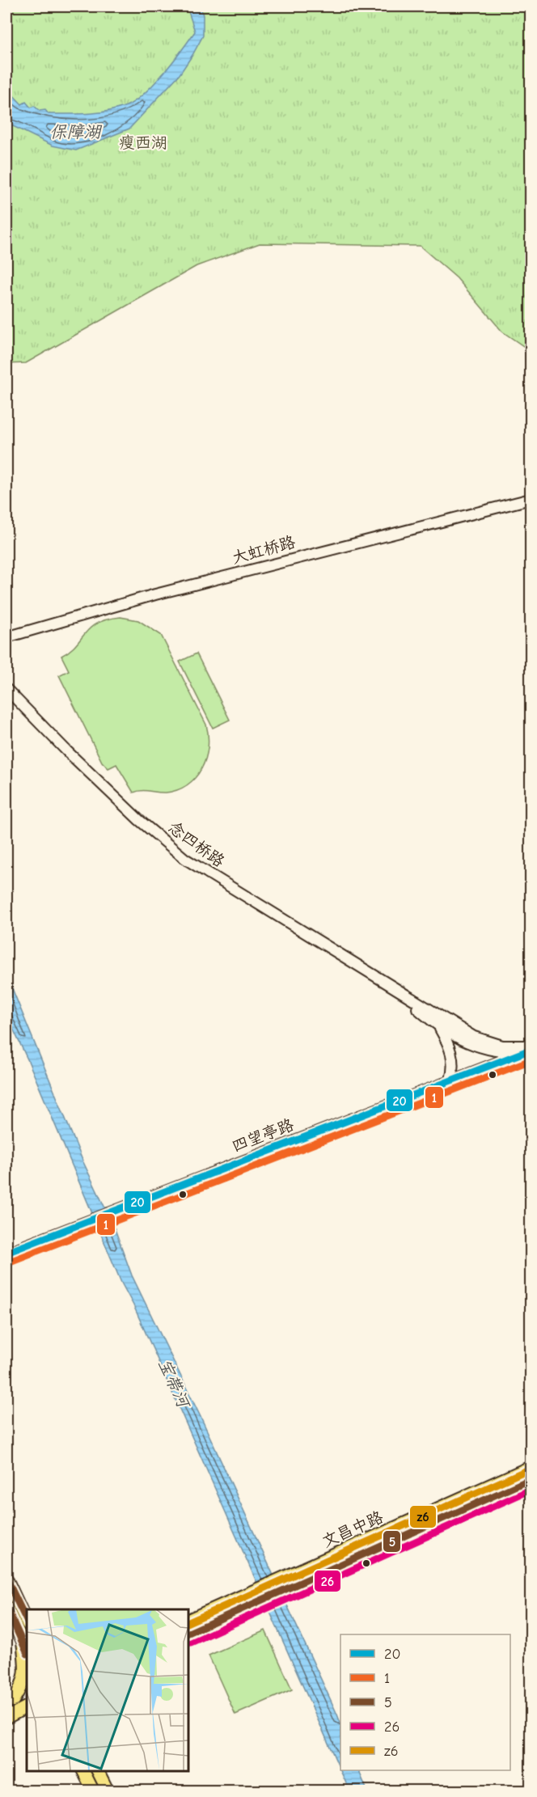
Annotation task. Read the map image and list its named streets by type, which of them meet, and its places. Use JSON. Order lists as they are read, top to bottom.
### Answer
{
  "streets": {
    "main road": ["文昌中路"],
    "street": ["大虹桥路", "念四桥路", "四望亭路"]
  },
  "crossings": [
    ["念四桥路", "四望亭路"]
  ],
  "water": ["保障湖", "宝带河"],
  "parks": ["瘦西湖"],
  "lines": [
    "transit line 20",
    "transit line 1",
    "transit line z6",
    "transit line 5",
    "transit line 26"
  ],
  "legend": [
    "20",
    "1",
    "5",
    "26",
    "z6"
  ]
}
